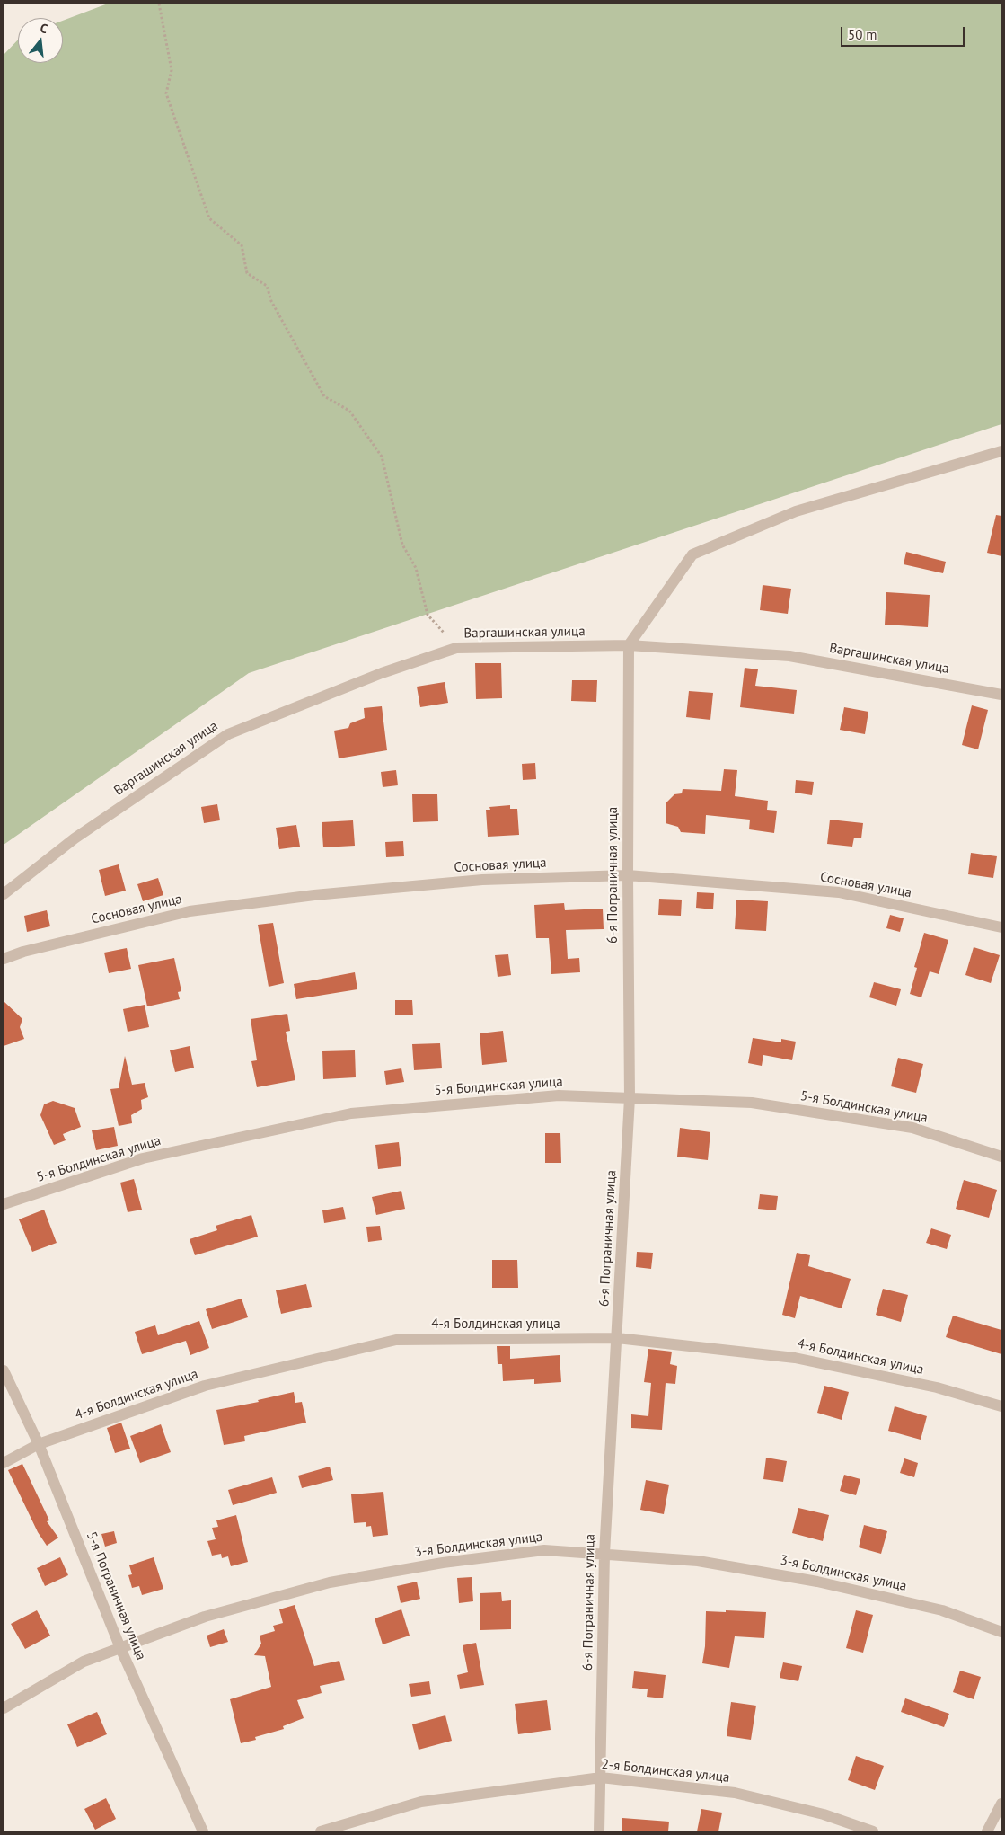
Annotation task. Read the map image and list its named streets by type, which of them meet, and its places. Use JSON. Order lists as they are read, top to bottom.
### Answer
{
  "streets": {
    "street": [
      "Варгашинская улица",
      "Сосновая улица",
      "6-я Пограничная улица",
      "5-я Болдинская улица",
      "4-я Болдинская улица",
      "3-я Болдинская улица",
      "5-я Пограничная улица",
      "2-я Болдинская улица"
    ]
  },
  "crossings": [
    ["Варгашинская улица", "6-я Пограничная улица"],
    ["Сосновая улица", "6-я Пограничная улица"],
    ["6-я Пограничная улица", "5-я Болдинская улица"],
    ["6-я Пограничная улица", "4-я Болдинская улица"],
    ["6-я Пограничная улица", "3-я Болдинская улица"],
    ["6-я Пограничная улица", "2-я Болдинская улица"],
    ["4-я Болдинская улица", "5-я Пограничная улица"],
    ["3-я Болдинская улица", "5-я Пограничная улица"]
  ],
  "scale_bar": "50 m",
  "north": "top"
}
